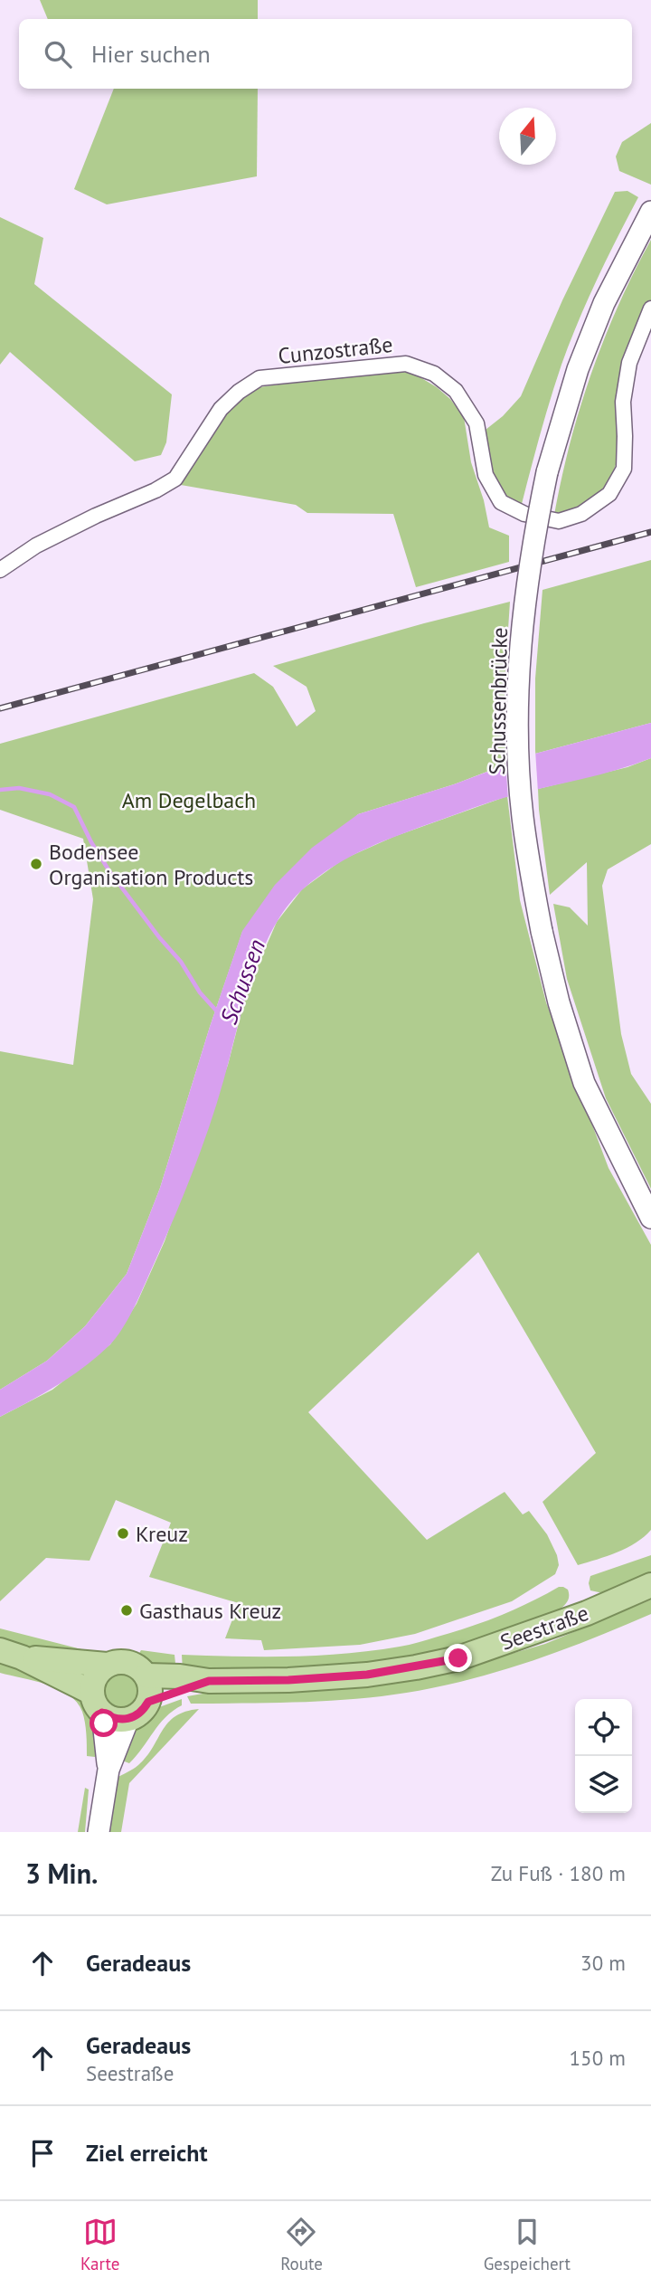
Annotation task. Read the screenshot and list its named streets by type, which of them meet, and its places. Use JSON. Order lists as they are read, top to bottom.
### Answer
{
  "streets": {
    "main road": ["Seestraße"],
    "street": ["Cunzostraße", "Schussenbrücke"]
  },
  "water": ["Schussen"],
  "parks": ["Am Degelbach"],
  "places": ["Bodensee Organisation Products", "Kreuz", "Gasthaus Kreuz"],
  "north": "top",
  "page": {
    "search": "Hier suchen",
    "heading": ["3 Min.", "Zu Fuß · 180 m"],
    "list": [
      ["Geradeaus", "30 m"],
      ["Geradeaus", "Seestraße", "150 m"],
      "Ziel erreicht"
    ],
    "nav": ["Karte", "Route", "Gespeichert"]
  }
}
